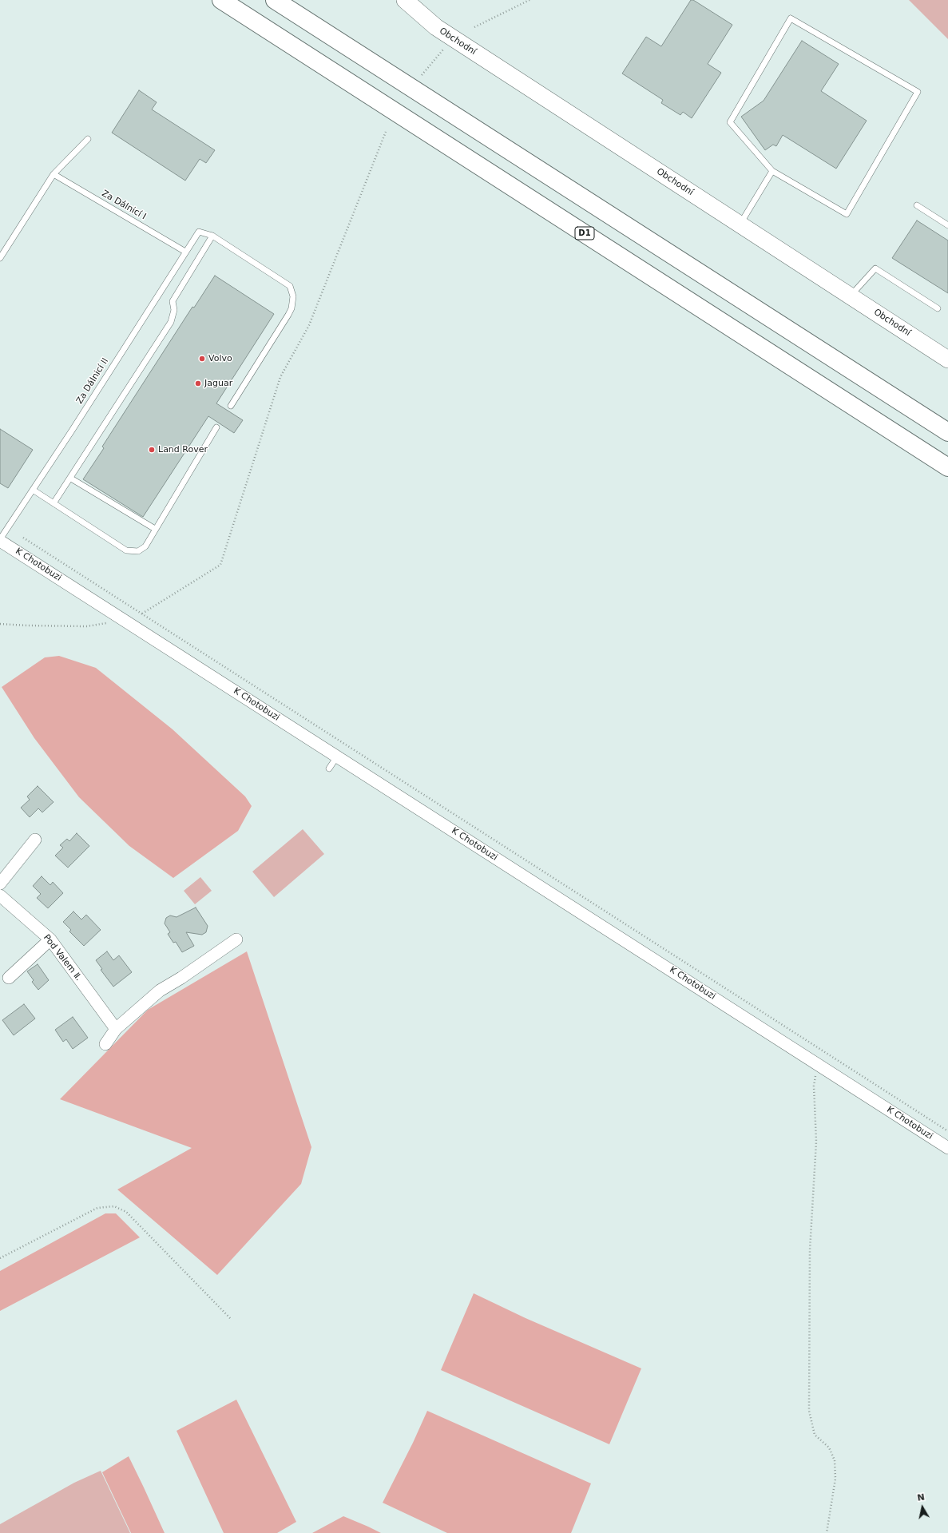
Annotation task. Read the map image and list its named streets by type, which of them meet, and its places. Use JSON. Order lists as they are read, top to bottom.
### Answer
{
  "streets": {
    "highway": ["D1"],
    "street": ["Obchodní", "K Chotobuzi", "Pod Valem Ⅱ."],
    "lane": ["Za Dálnicí I", "Za Dálnicí II"]
  },
  "crossings": [
    ["Za Dálnicí I", "Za Dálnicí II"],
    ["Za Dálnicí II", "K Chotobuzi"]
  ],
  "places": ["Volvo", "Jaguar", "Land Rover"],
  "north": "top"
}
